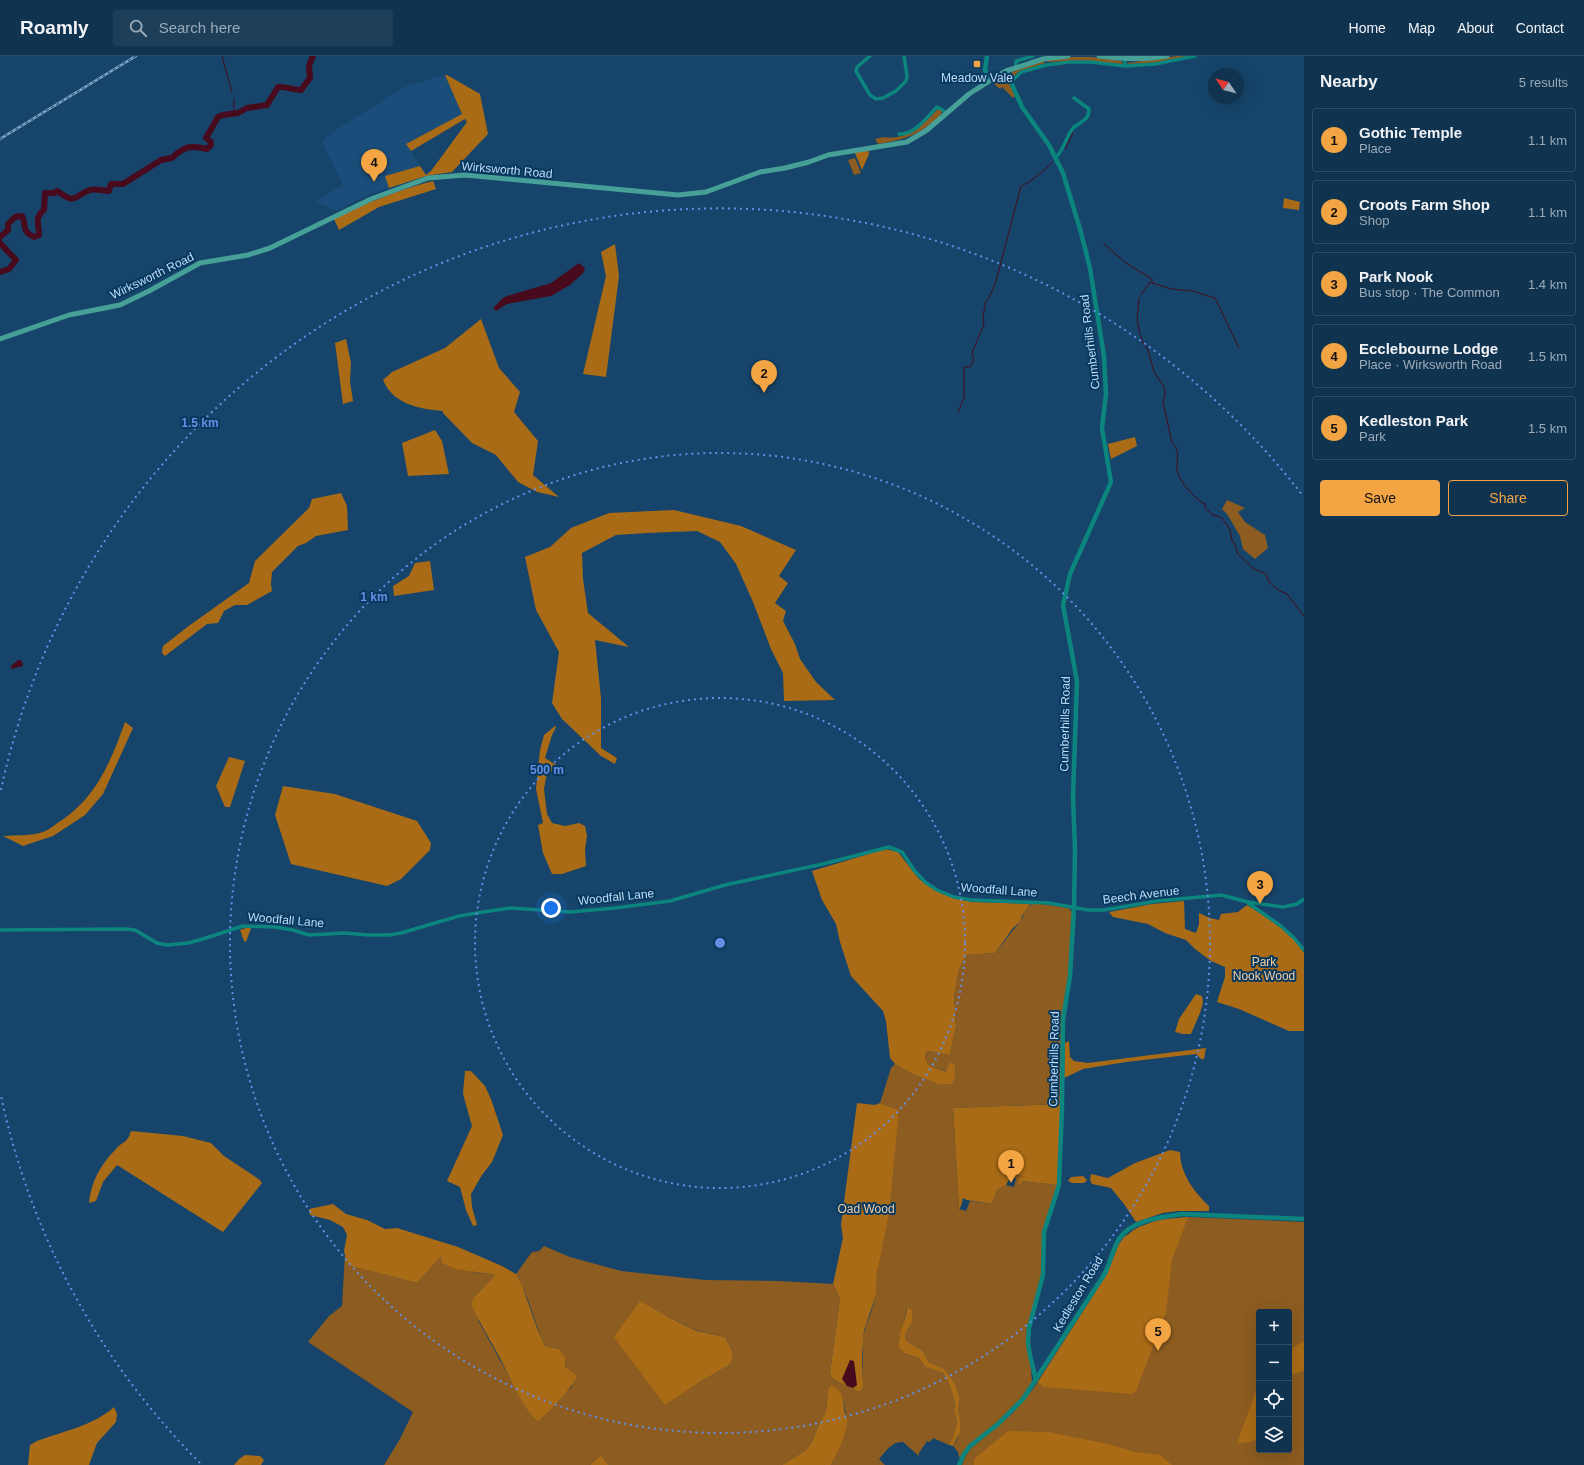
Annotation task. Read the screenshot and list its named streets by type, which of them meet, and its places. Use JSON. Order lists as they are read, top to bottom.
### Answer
{
  "streets": {
    "main road": ["Wirksworth Road"],
    "street": [
      "Cumberhills Road",
      "Woodfall Lane",
      "Beech Avenue",
      "Kedleston Road"
    ]
  },
  "crossings": [
    ["Wirksworth Road", "Cumberhills Road"],
    ["Cumberhills Road", "Woodfall Lane"],
    ["Cumberhills Road", "Beech Avenue"],
    ["Cumberhills Road", "Kedleston Road"],
    ["Woodfall Lane", "Beech Avenue"]
  ],
  "parks": ["Park Nook Wood", "Oad Wood"],
  "places": {
    "transit": ["Meadow Vale"]
  },
  "north": "top left",
  "page": {
    "header": "Roamly",
    "search": "Search here",
    "nav": [
      "Home",
      "Map",
      "About",
      "Contact"
    ],
    "heading": ["Nearby", "5 results"],
    "list": [
      {
        "mark": "1",
        "name": "Gothic Temple",
        "note": "Place",
        "value": "1.1 km"
      },
      {
        "mark": "2",
        "name": "Croots Farm Shop",
        "note": "Shop",
        "value": "1.1 km"
      },
      {
        "mark": "3",
        "name": "Park Nook",
        "note": "Bus stop · The Common",
        "value": "1.4 km"
      },
      {
        "mark": "4",
        "name": "Ecclebourne Lodge",
        "note": "Place · Wirksworth Road",
        "value": "1.5 km"
      },
      {
        "mark": "5",
        "name": "Kedleston Park",
        "note": "Park",
        "value": "1.5 km"
      }
    ],
    "pins": [
      "4",
      "2",
      "3",
      "1",
      "5"
    ],
    "buttons": ["Save", "Share"],
    "map_buttons": ["+", "−"]
  },
  "rings": ["1.5 km", "1 km", "500 m"]
}
